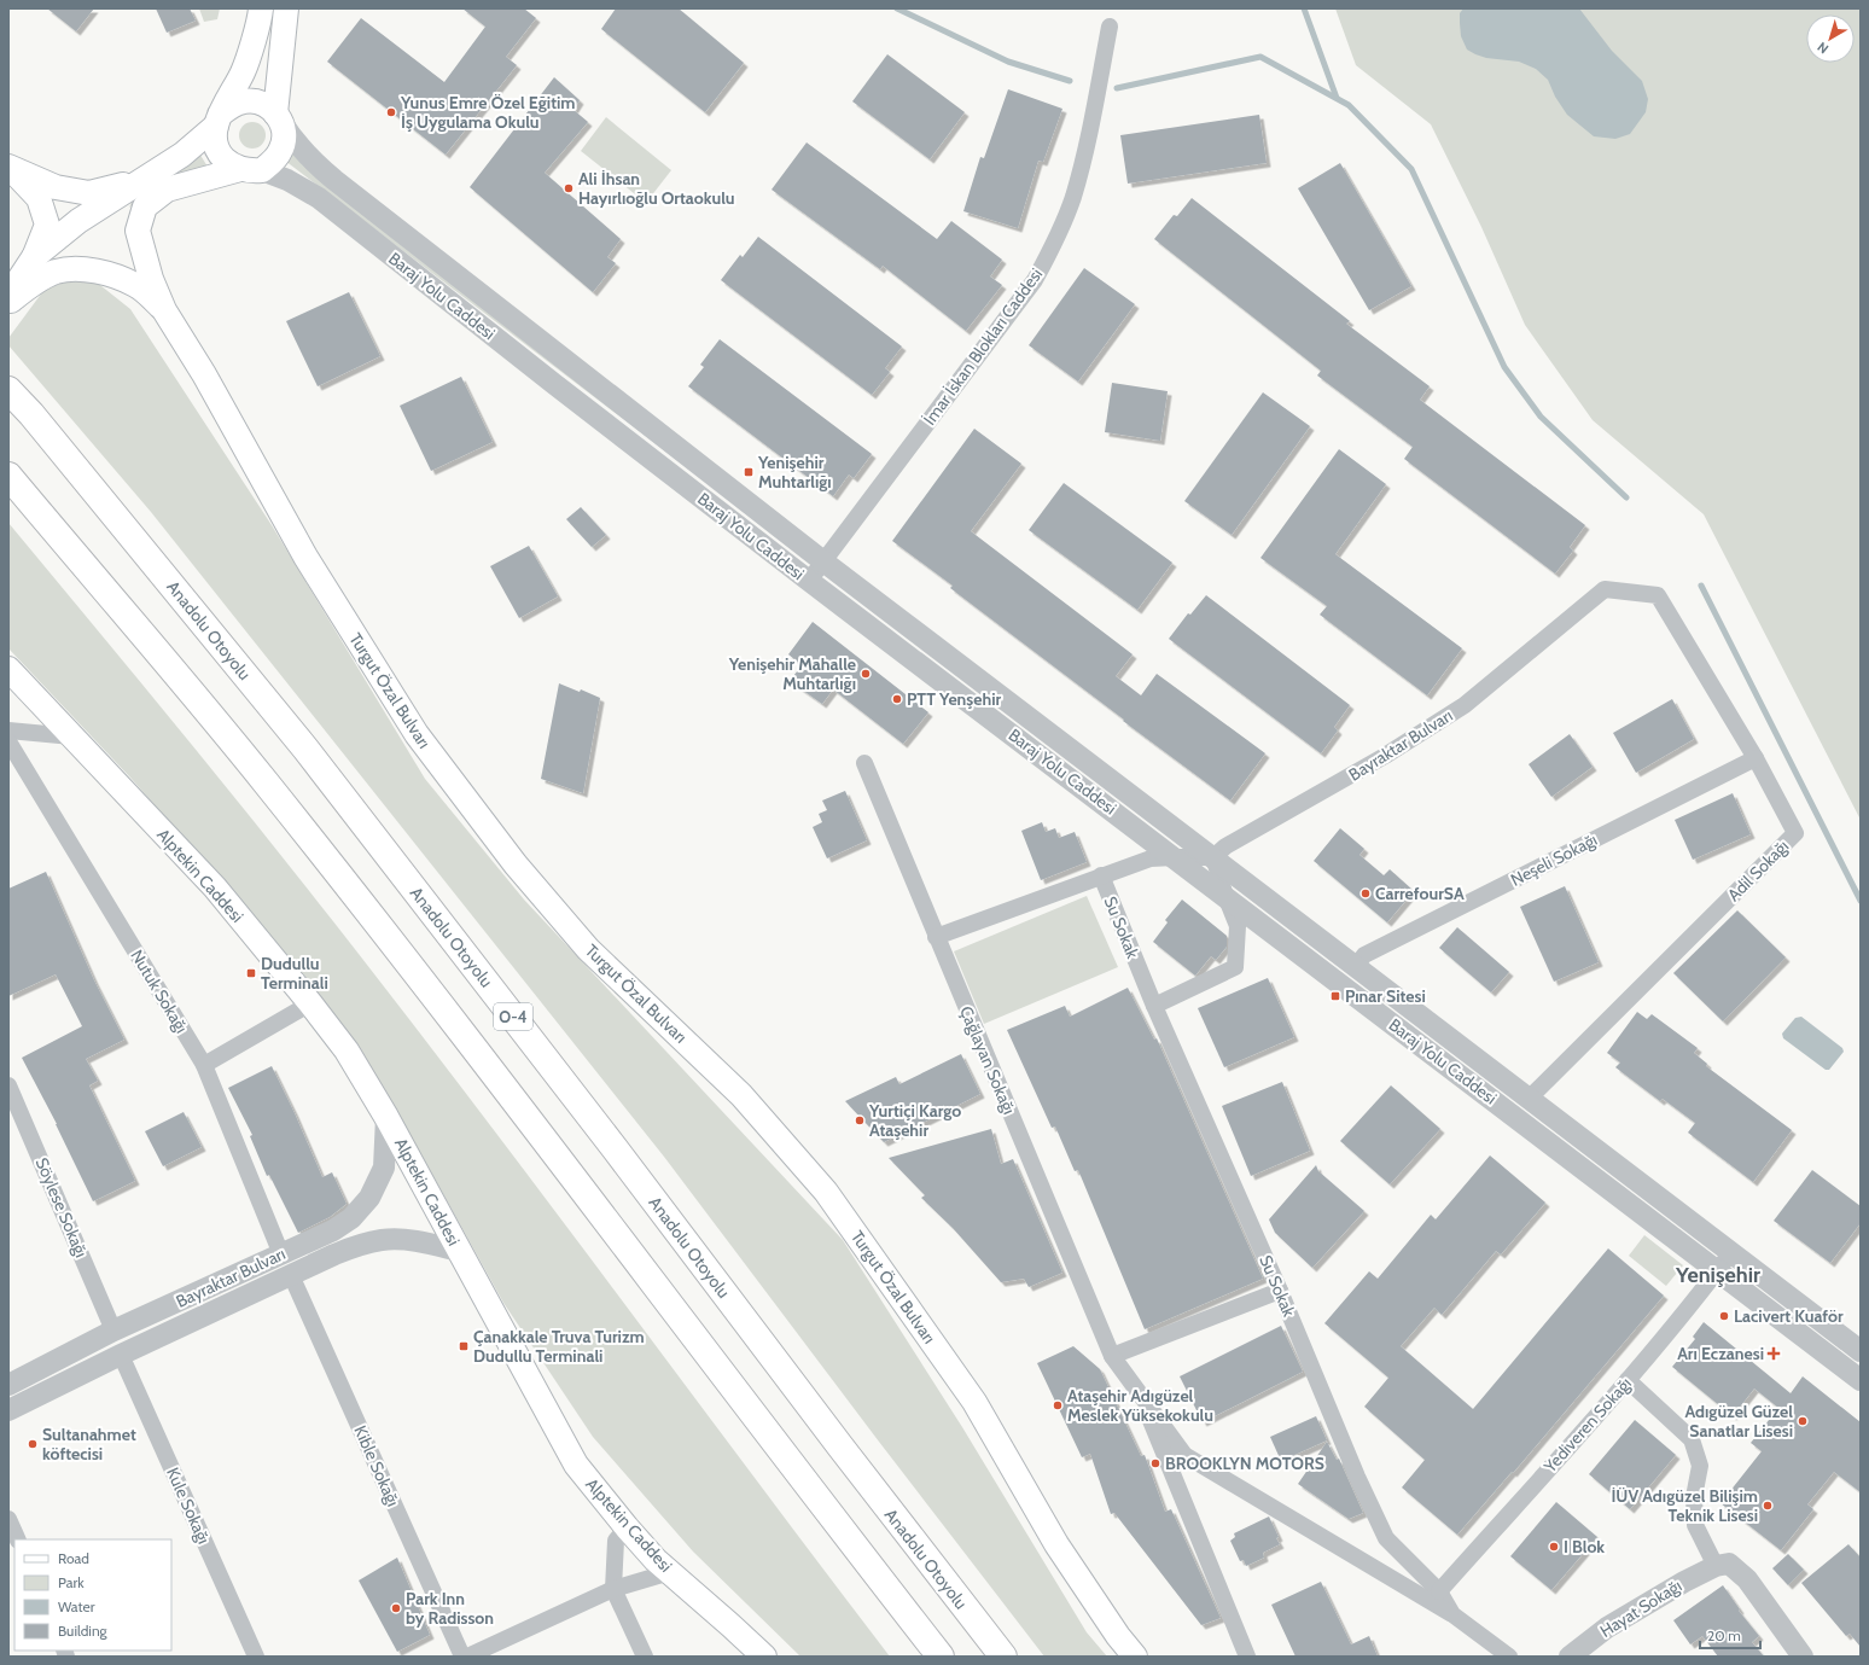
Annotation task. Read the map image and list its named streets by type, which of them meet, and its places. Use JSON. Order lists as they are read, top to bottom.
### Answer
{
  "streets": {
    "highway": ["Anadolu Otoyolu", "O-4"],
    "main road": ["Baraj Yolu Caddesi", "Turgut Özal Bulvarı", "Alptekin Caddesi"],
    "street": [
      "İmar İskan Blokları Caddesi",
      "Bayraktar Bulvarı",
      "Neşeli Sokağı",
      "Adil Sokağı",
      "Su Sokak",
      "Nutuk Sokağı",
      "Çağlayan Sokağı",
      "Söylese Sokağı",
      "Yediveren Sokağı",
      "Kible Sokağı",
      "Kule Sokağı",
      "Hayat Sokağı"
    ]
  },
  "crossings": [
    ["Baraj Yolu Caddesi", "İmar İskan Blokları Caddesi"],
    ["Baraj Yolu Caddesi", "Bayraktar Bulvarı"],
    ["Baraj Yolu Caddesi", "Neşeli Sokağı"],
    ["Baraj Yolu Caddesi", "Adil Sokağı"],
    ["Baraj Yolu Caddesi", "Yediveren Sokağı"],
    ["Bayraktar Bulvarı", "Adil Sokağı"],
    ["Bayraktar Bulvarı", "Alptekin Caddesi"],
    ["Bayraktar Bulvarı", "Nutuk Sokağı"],
    ["Bayraktar Bulvarı", "Söylese Sokağı"],
    ["Bayraktar Bulvarı", "Kible Sokağı"],
    ["Bayraktar Bulvarı", "Kule Sokağı"],
    ["Neşeli Sokağı", "Adil Sokağı"],
    ["Su Sokak", "Çağlayan Sokağı"],
    ["Su Sokak", "Yediveren Sokağı"]
  ],
  "districts": ["Yenişehir"],
  "places": {
    "other": [
      "Yunus Emre Özel Eğitim İş Uygulama Okulu",
      "Ali İhsan Hayırlıoğlu Ortaokulu",
      "Yenişehir Mahalle Muhtarlığı",
      "PTT Yenşehir",
      "CarrefourSA",
      "Yurtiçi Kargo Ataşehir",
      "Lacivert Kuaför",
      "Ataşehir Adıgüzel Meslek Yüksekokulu",
      "Adıgüzel Güzel Sanatlar Lisesi",
      "Sultanahmet köftecisi",
      "BROOKLYN MOTORS",
      "İÜV Adıgüzel Bilişim Teknik Lisesi",
      "I Blok",
      "Park Inn by Radisson"
    ],
    "transit": [
      "Yenişehir Muhtarlığı",
      "Dudullu Terminali",
      "Pınar Sitesi",
      "Çanakkale Truva Turizm Dudullu Terminali"
    ],
    "health": ["Arı Eczanesi"]
  },
  "legend": [
    "Road",
    "Park",
    "Water",
    "Building"
  ],
  "scale_bar": "20 m",
  "north": "bottom left"
}
